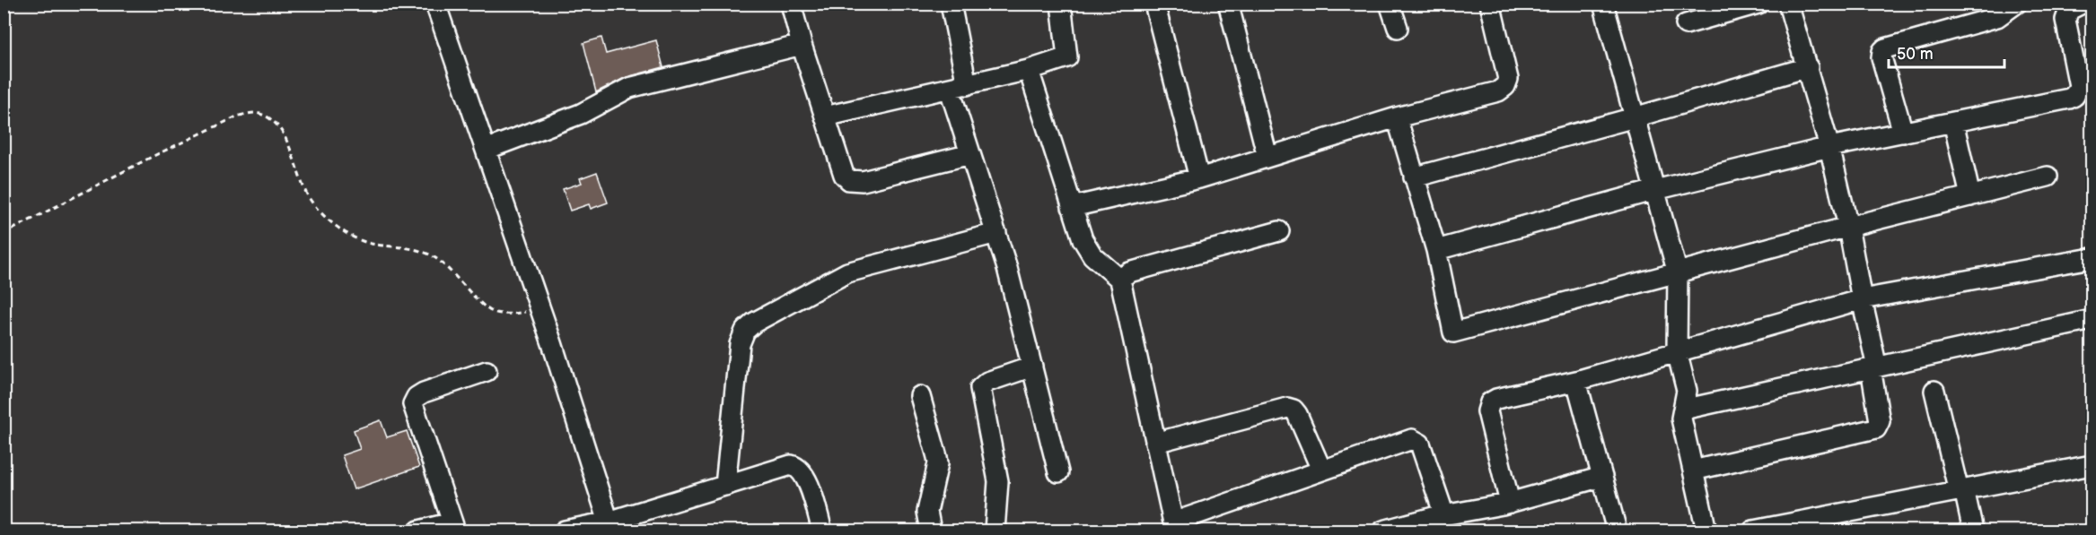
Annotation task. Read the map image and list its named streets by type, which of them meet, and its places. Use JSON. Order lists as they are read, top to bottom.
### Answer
{
  "scale_bar": "50 m"
}
